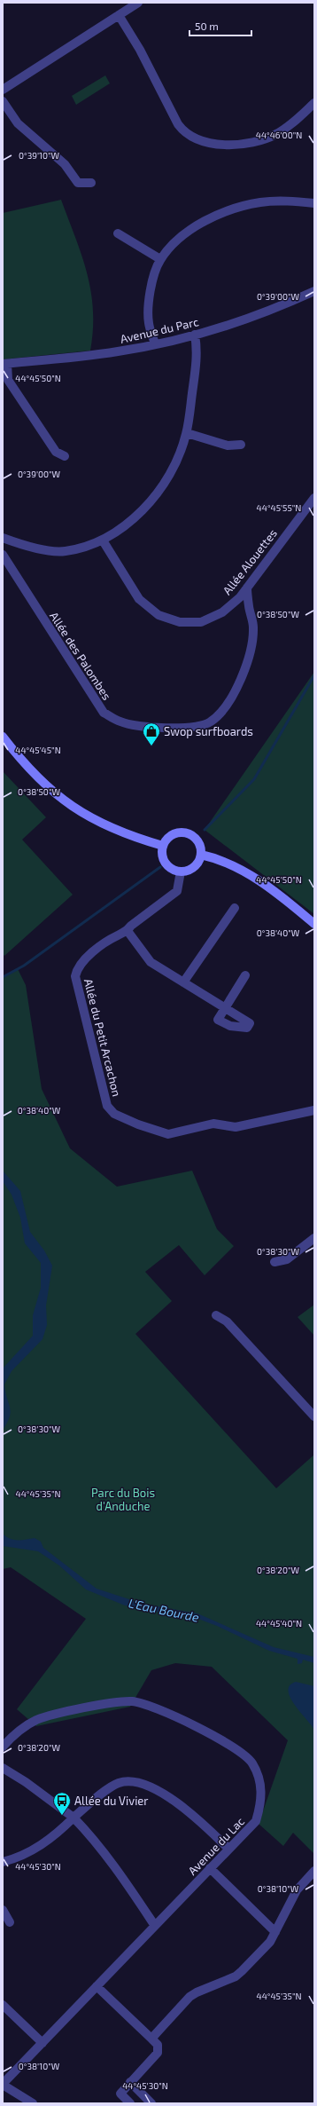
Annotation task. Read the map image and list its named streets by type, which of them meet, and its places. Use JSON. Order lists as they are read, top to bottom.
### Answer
{
  "streets": {
    "street": [
      "Avenue du Parc",
      "Allée Alouettes",
      "Allée des Palombes",
      "Allée du Petit Arcachon",
      "Avenue du Lac"
    ]
  },
  "crossings": [
    ["Allée Alouettes", "Allée des Palombes"]
  ],
  "water": ["L'Eau Bourde"],
  "parks": ["Parc du Bois d'Anduche"],
  "places": {
    "shop": ["Swop surfboards"],
    "bus stop": ["Allée du Vivier"]
  },
  "scale_bar": "50 m",
  "coordinates": [
    "44°46'00\"N",
    "0°39'10\"W",
    "0°39'00\"W",
    "44°45'50\"N",
    "44°45'55\"N",
    "0°38'50\"W",
    "44°45'45\"N",
    "0°38'40\"W",
    "0°38'30\"W",
    "44°45'35\"N",
    "0°38'20\"W",
    "44°45'40\"N",
    "44°45'30\"N",
    "0°38'10\"W"
  ]
}
